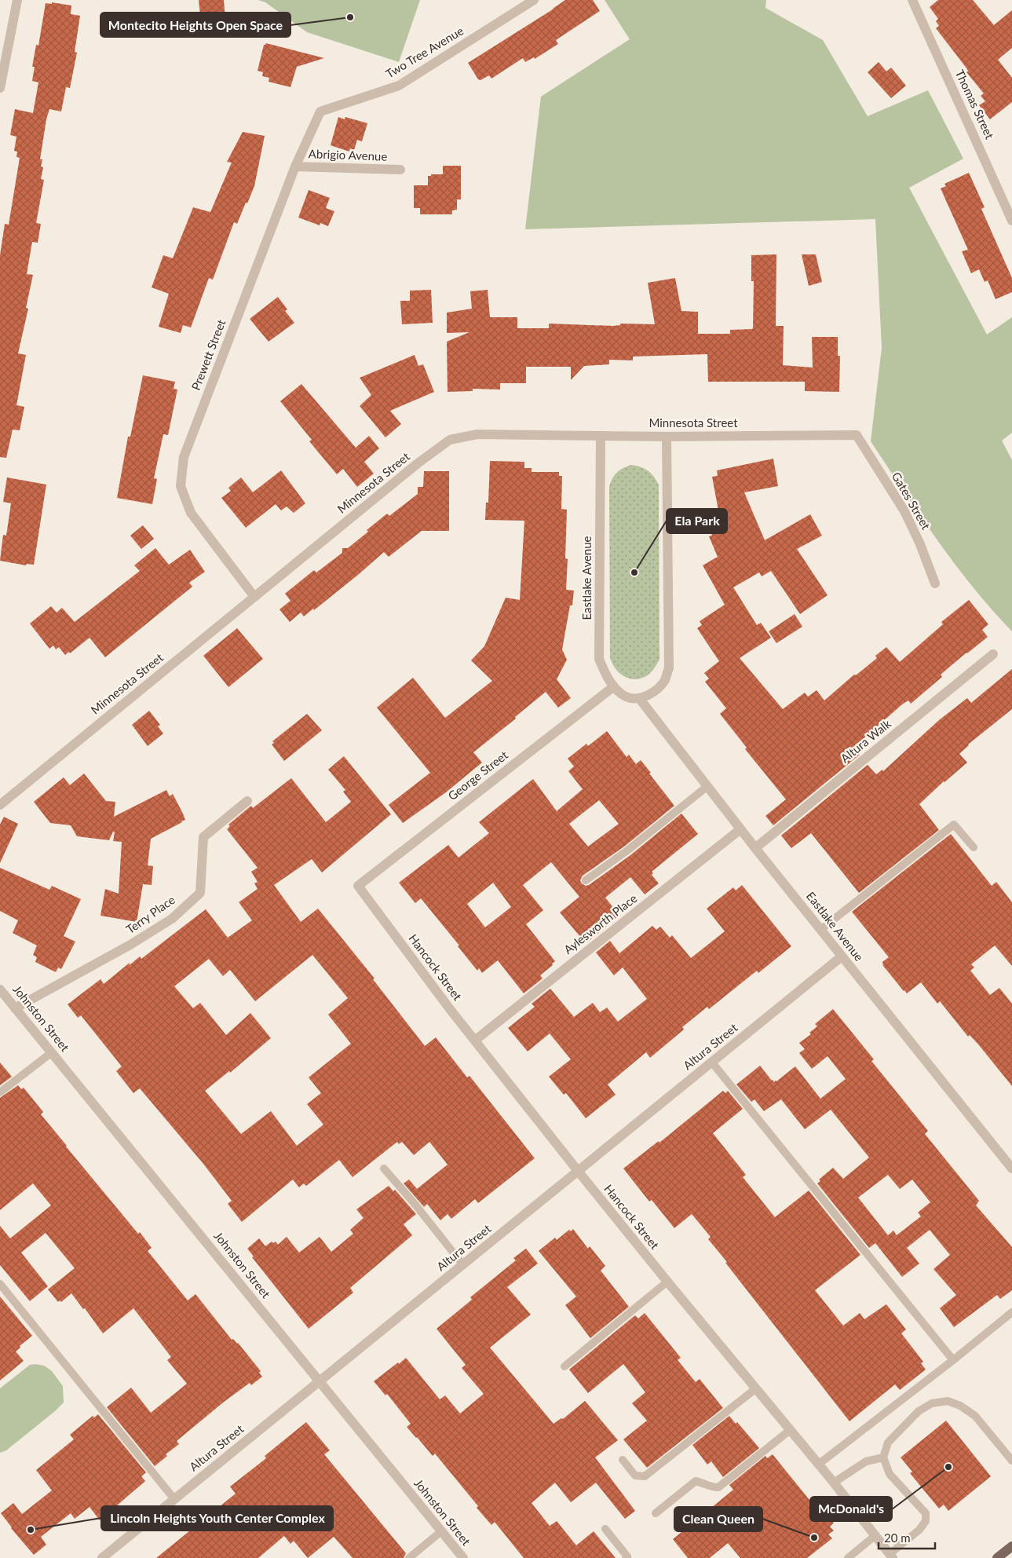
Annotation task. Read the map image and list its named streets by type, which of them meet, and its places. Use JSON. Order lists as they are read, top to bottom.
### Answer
{
  "streets": {
    "street": [
      "Two Tree Avenue",
      "Thomas Street",
      "Abrigio Avenue",
      "Prewett Street",
      "Minnesota Street",
      "Gates Street",
      "Eastlake Avenue",
      "Altura Walk",
      "George Street",
      "Terry Place",
      "Aylesworth Place",
      "Hancock Street",
      "Johnston Street",
      "Altura Street"
    ]
  },
  "crossings": [
    ["Two Tree Avenue", "Prewett Street"],
    ["Abrigio Avenue", "Prewett Street"],
    ["Prewett Street", "Minnesota Street"],
    ["Minnesota Street", "Gates Street"],
    ["Minnesota Street", "Eastlake Avenue"],
    ["Eastlake Avenue", "Altura Walk"],
    ["Eastlake Avenue", "George Street"],
    ["Eastlake Avenue", "Aylesworth Place"],
    ["Eastlake Avenue", "Altura Street"],
    ["George Street", "Hancock Street"],
    ["Terry Place", "Johnston Street"],
    ["Aylesworth Place", "Hancock Street"],
    ["Hancock Street", "Altura Street"],
    ["Johnston Street", "Altura Street"]
  ],
  "places": [
    "Montecito Heights Open Space",
    "Ela Park",
    "McDonald's",
    "Lincoln Heights Youth Center Complex",
    "Clean Queen"
  ],
  "scale_bar": "20 m"
}
